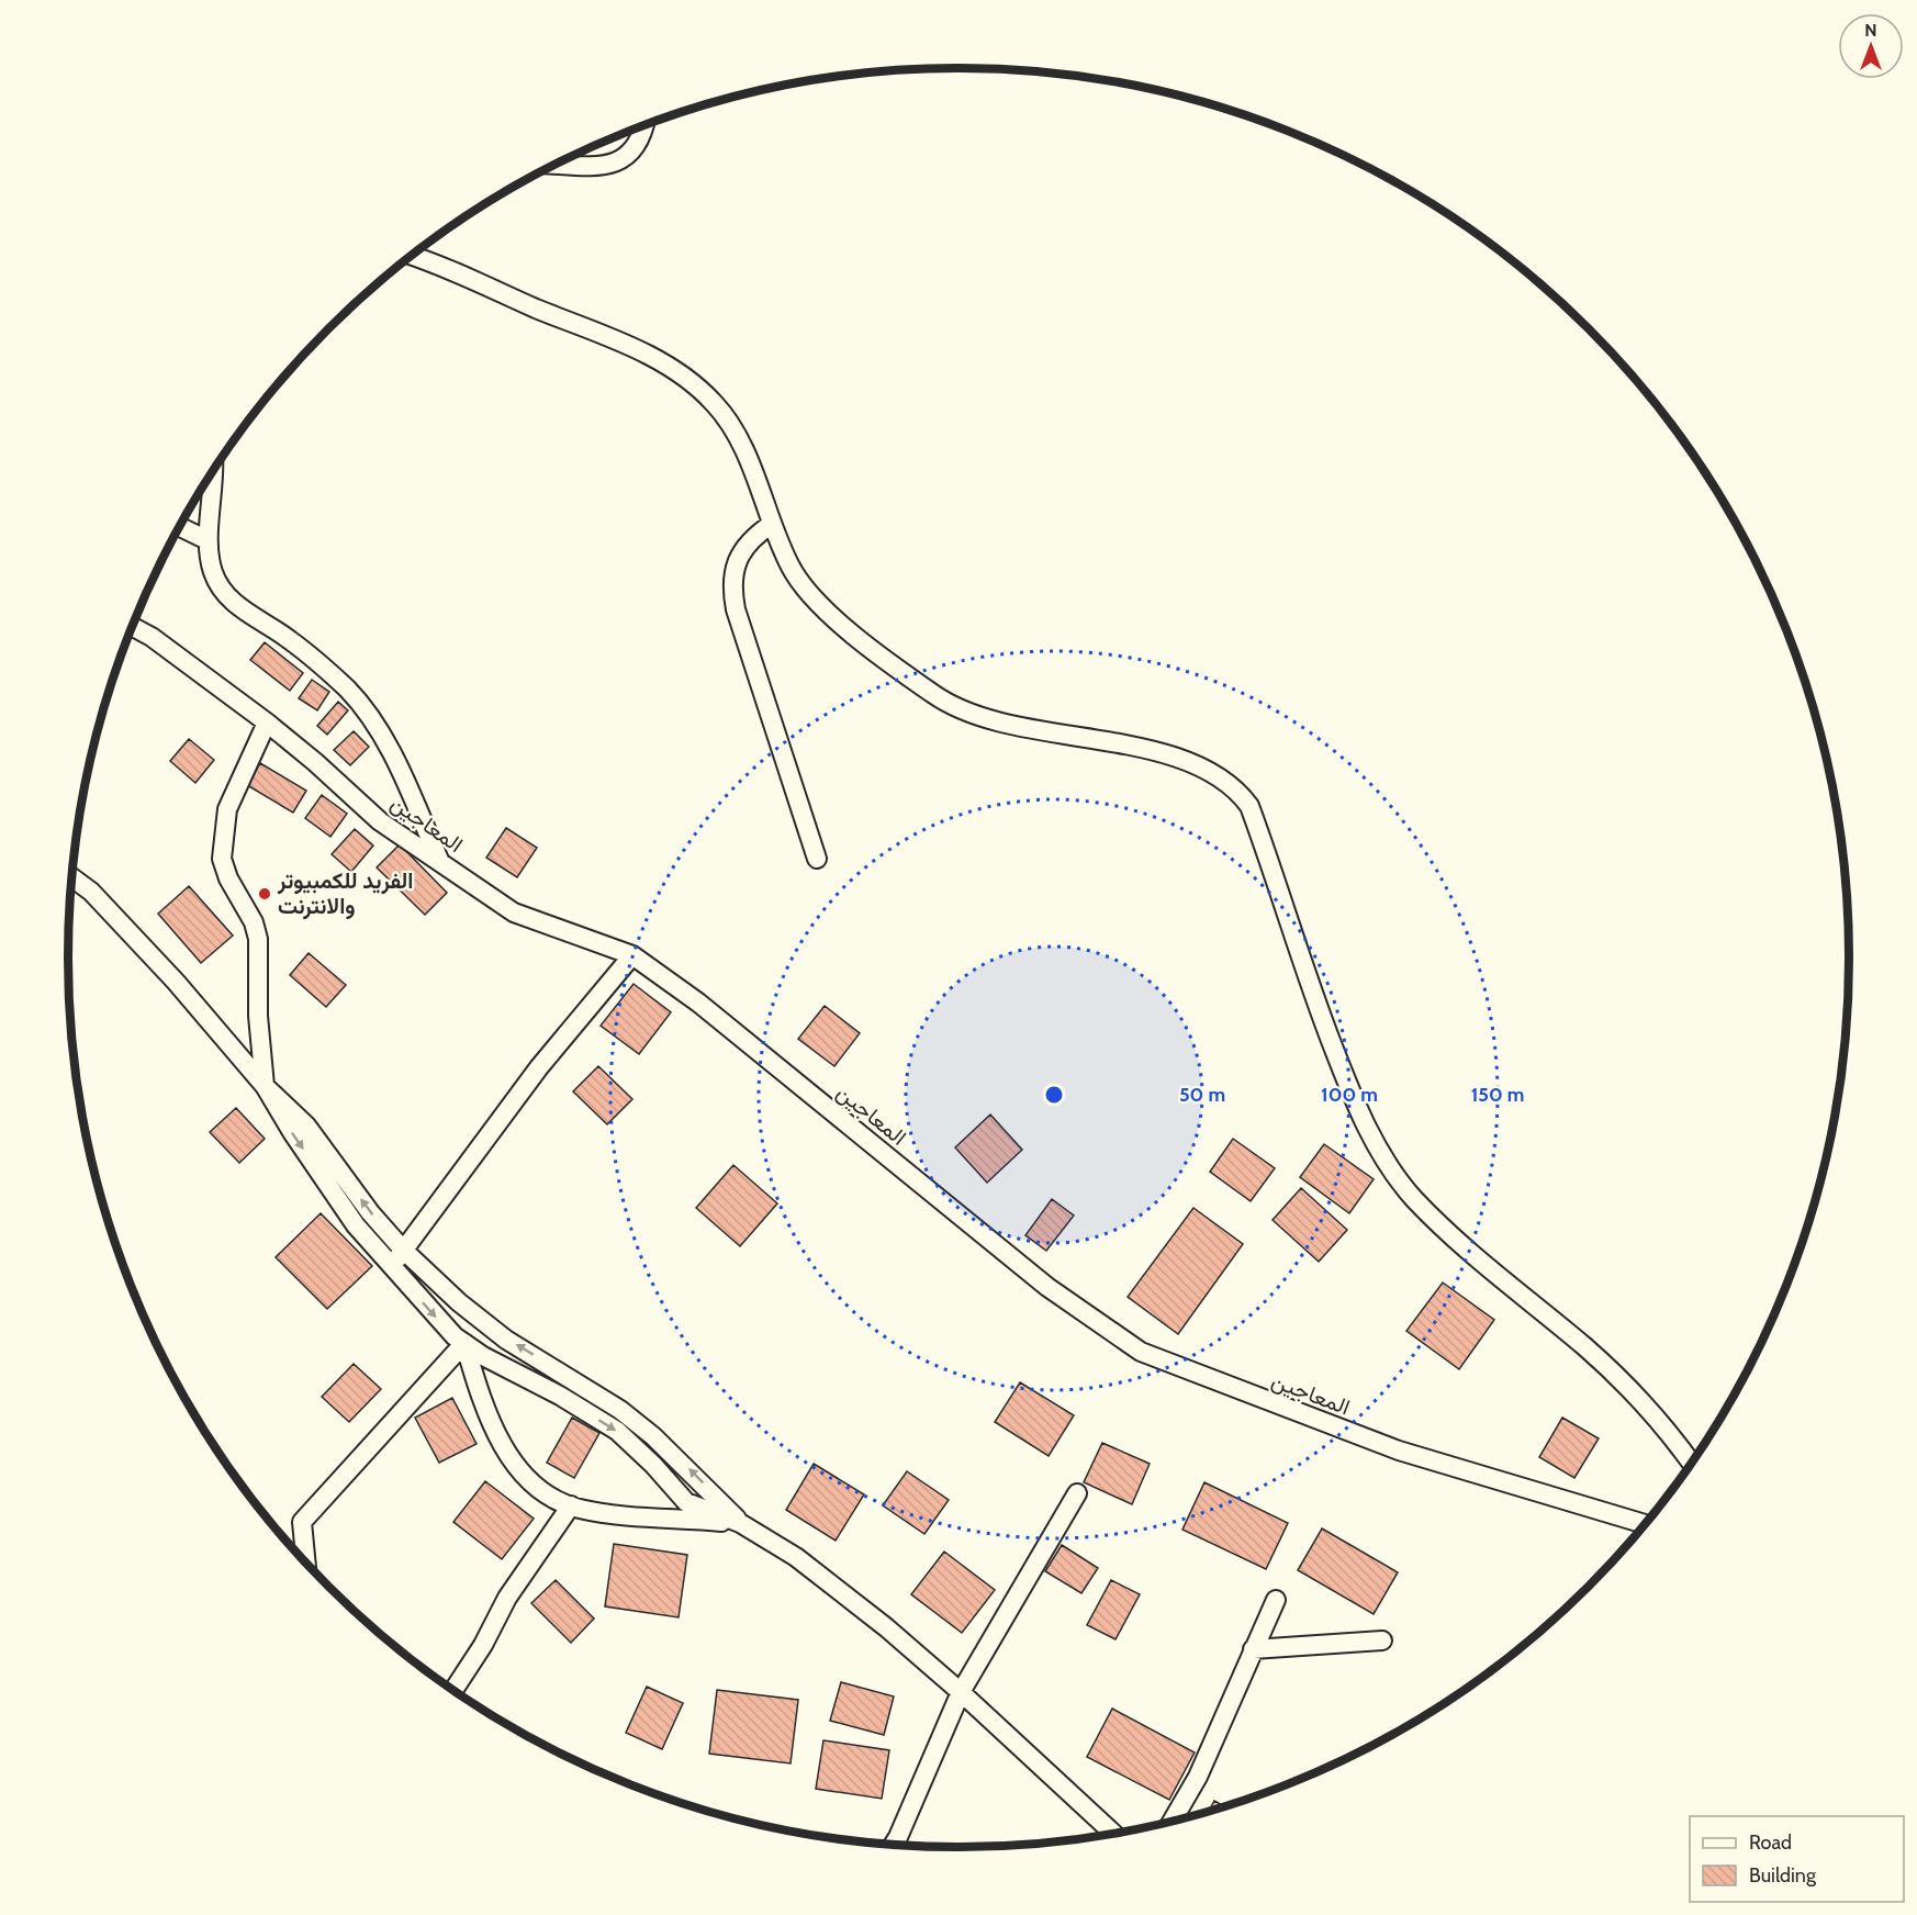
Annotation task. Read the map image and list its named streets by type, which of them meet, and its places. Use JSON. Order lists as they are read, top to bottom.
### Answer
{
  "streets": {
    "street": ["المعاجين"]
  },
  "places": ["الفريد للكمبيوتر والانترنت"],
  "legend": ["Road", "Building"],
  "north": "top",
  "rings": ["50 m", "100 m", "150 m"]
}
